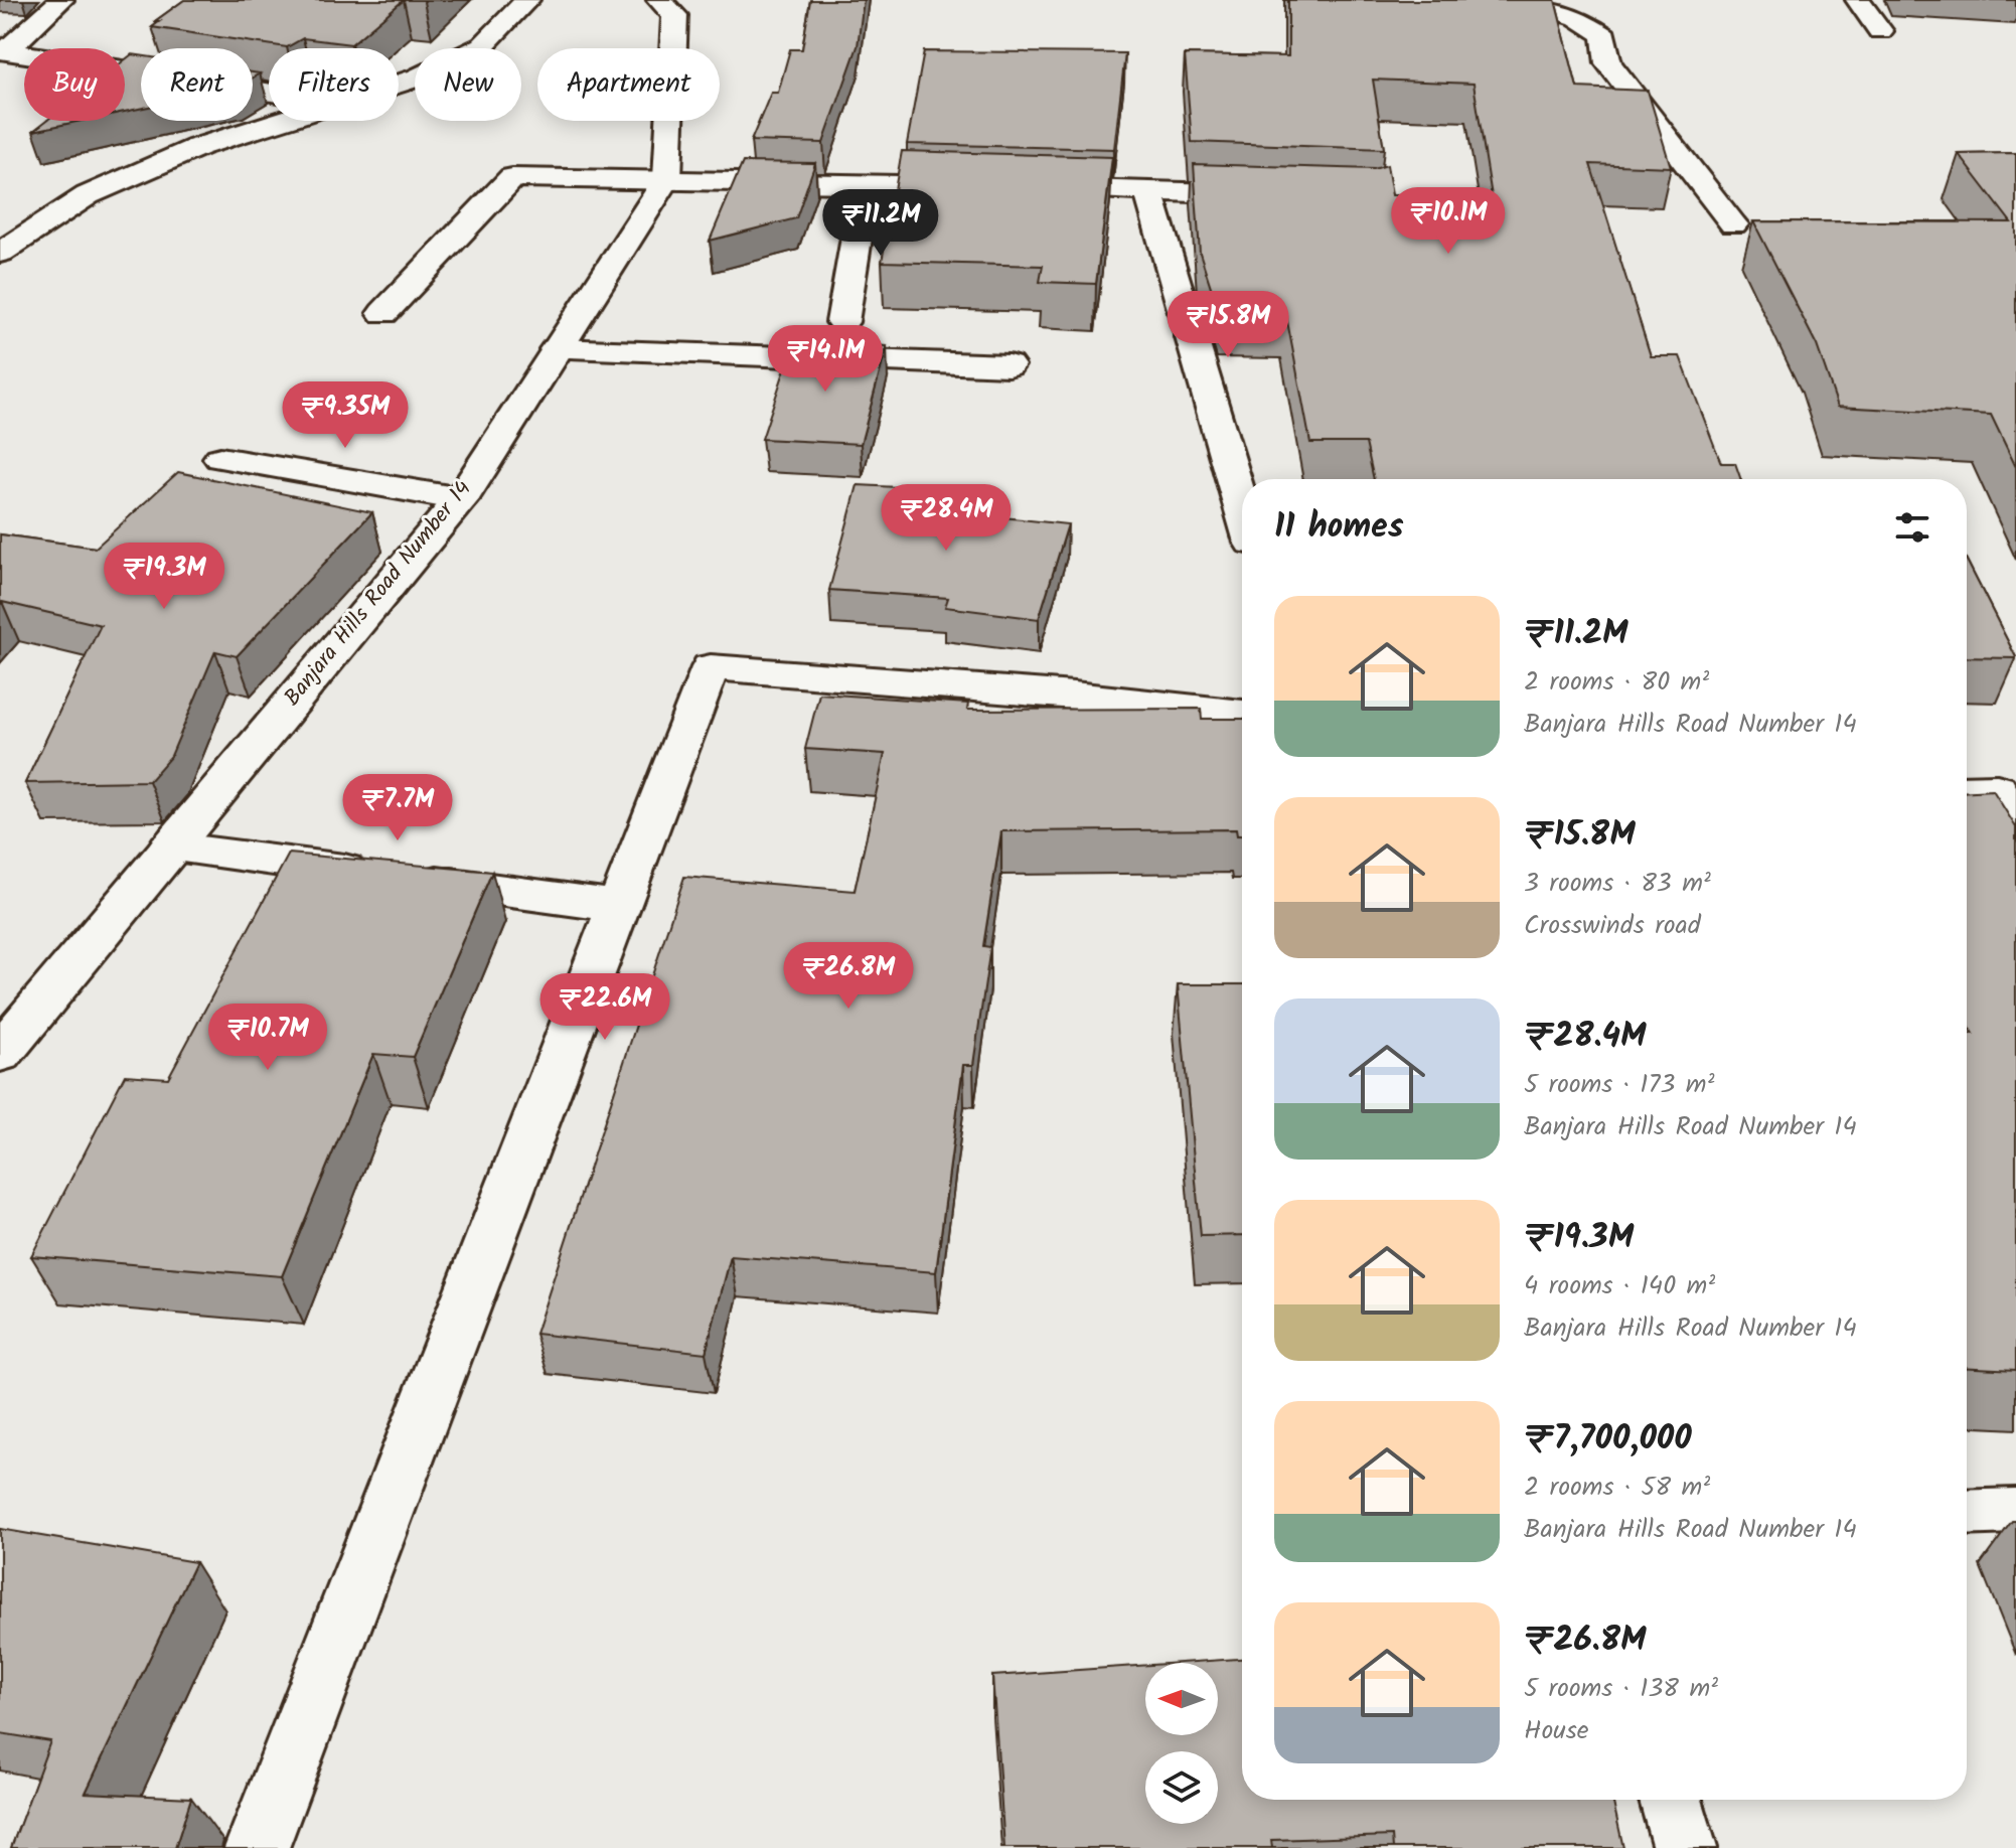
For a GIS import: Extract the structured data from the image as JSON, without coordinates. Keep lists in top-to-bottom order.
{
  "streets": {
    "street": ["Banjara Hills Road Number 14"]
  },
  "north": "left",
  "page": {
    "chip": [
      "Buy",
      "Rent",
      "Filters",
      "New",
      "Apartment"
    ],
    "price": [
      "₹10.1M",
      "₹11.2M",
      "₹15.8M",
      "₹14.1M",
      "₹9.35M",
      "₹28.4M",
      "₹19.3M",
      "₹7.7M",
      "₹26.8M",
      "₹22.6M",
      "₹10.7M"
    ],
    "heading": "11 homes",
    "list": [
      {
        "name": "₹11.2M",
        "note": "2 rooms · 80 m² · Banjara Hills Road Number 14"
      },
      {
        "name": "₹15.8M",
        "note": "3 rooms · 83 m² · Crosswinds road"
      },
      {
        "name": "₹28.4M",
        "note": "5 rooms · 173 m² · Banjara Hills Road Number 14"
      },
      {
        "name": "₹19.3M",
        "note": "4 rooms · 140 m² · Banjara Hills Road Number 14"
      },
      {
        "name": "₹7,700,000",
        "note": "2 rooms · 58 m² · Banjara Hills Road Number 14"
      },
      {
        "name": "₹26.8M",
        "note": "5 rooms · 138 m² · House"
      }
    ]
  }
}
